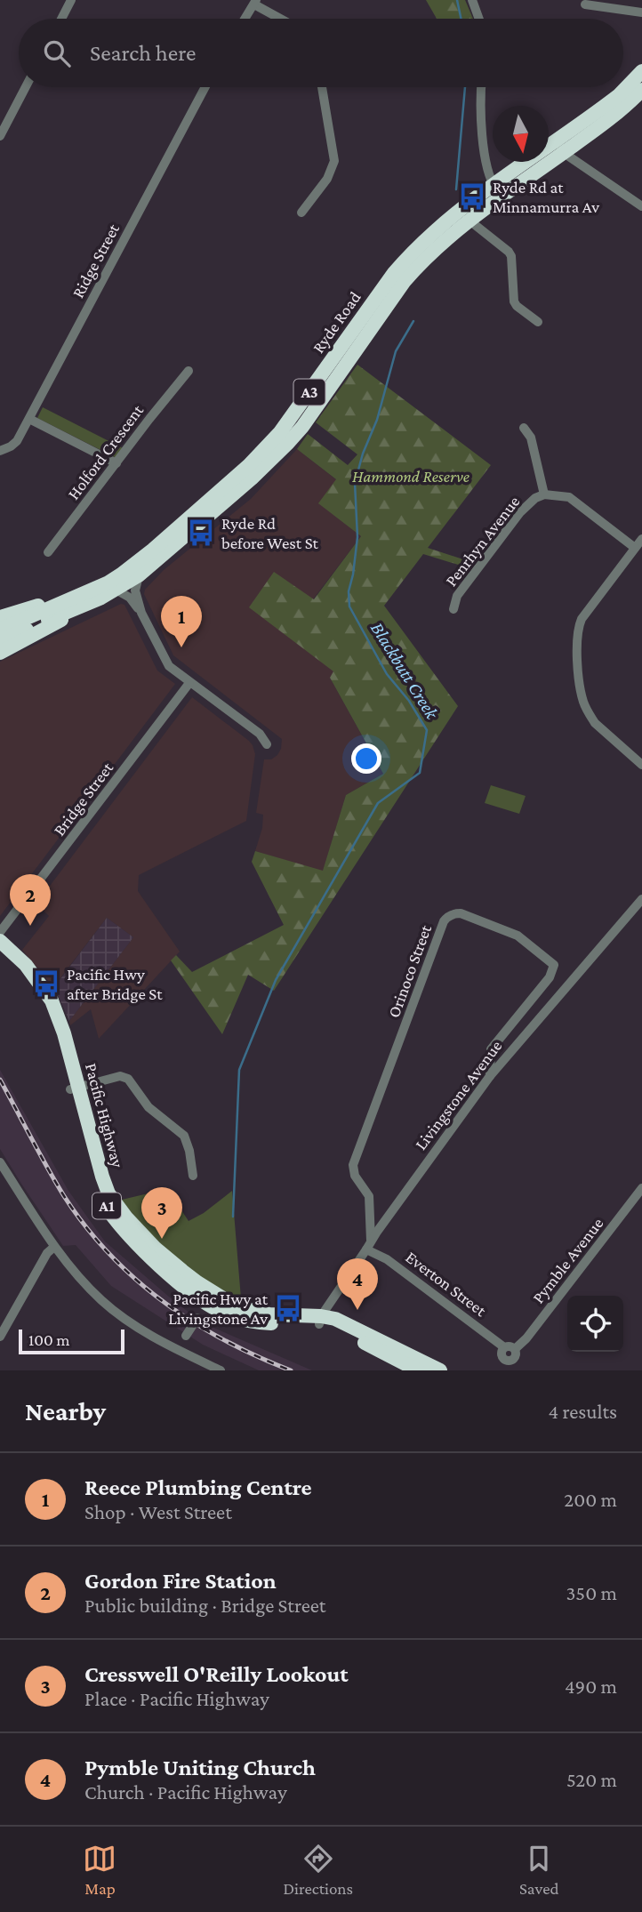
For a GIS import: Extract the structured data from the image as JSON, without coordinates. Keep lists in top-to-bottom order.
{
  "streets": {
    "highway": [
      "Ryde Road",
      "A3",
      "Pacific Highway",
      "A1"
    ],
    "street": [
      "Ridge Street",
      "Holford Crescent",
      "Penrhyn Avenue",
      "Bridge Street",
      "Orinoco Street",
      "Livingstone Avenue",
      "Pymble Avenue",
      "Everton Street"
    ]
  },
  "crossings": [
    ["Orinoco Street", "Livingstone Avenue"],
    ["Orinoco Street", "Everton Street"],
    ["Livingstone Avenue", "Pacific Highway"],
    ["Livingstone Avenue", "Everton Street"],
    ["Pymble Avenue", "Everton Street"]
  ],
  "water": ["Blackbutt Creek"],
  "parks": ["Hammond Reserve"],
  "places": {
    "bus stop": [
      "Ryde Rd at Minnamurra Av",
      "Ryde Rd before West St",
      "Pacific Hwy after Bridge St",
      "Pacific Hwy at Livingstone Av"
    ]
  },
  "scale_bar": "100 m",
  "north": "bottom",
  "page": {
    "search": "Search here",
    "pins": [
      "1",
      "2",
      "3",
      "4"
    ],
    "scale": "100 m",
    "heading": ["Nearby", "4 results"],
    "list": [
      {
        "mark": "1",
        "name": "Reece Plumbing Centre",
        "note": "Shop · West Street",
        "value": "200 m"
      },
      {
        "mark": "2",
        "name": "Gordon Fire Station",
        "note": "Public building · Bridge Street",
        "value": "350 m"
      },
      {
        "mark": "3",
        "name": "Cresswell O'Reilly Lookout",
        "note": "Place · Pacific Highway",
        "value": "490 m"
      },
      {
        "mark": "4",
        "name": "Pymble Uniting Church",
        "note": "Church · Pacific Highway",
        "value": "520 m"
      }
    ],
    "nav": ["Map", "Directions", "Saved"]
  }
}
